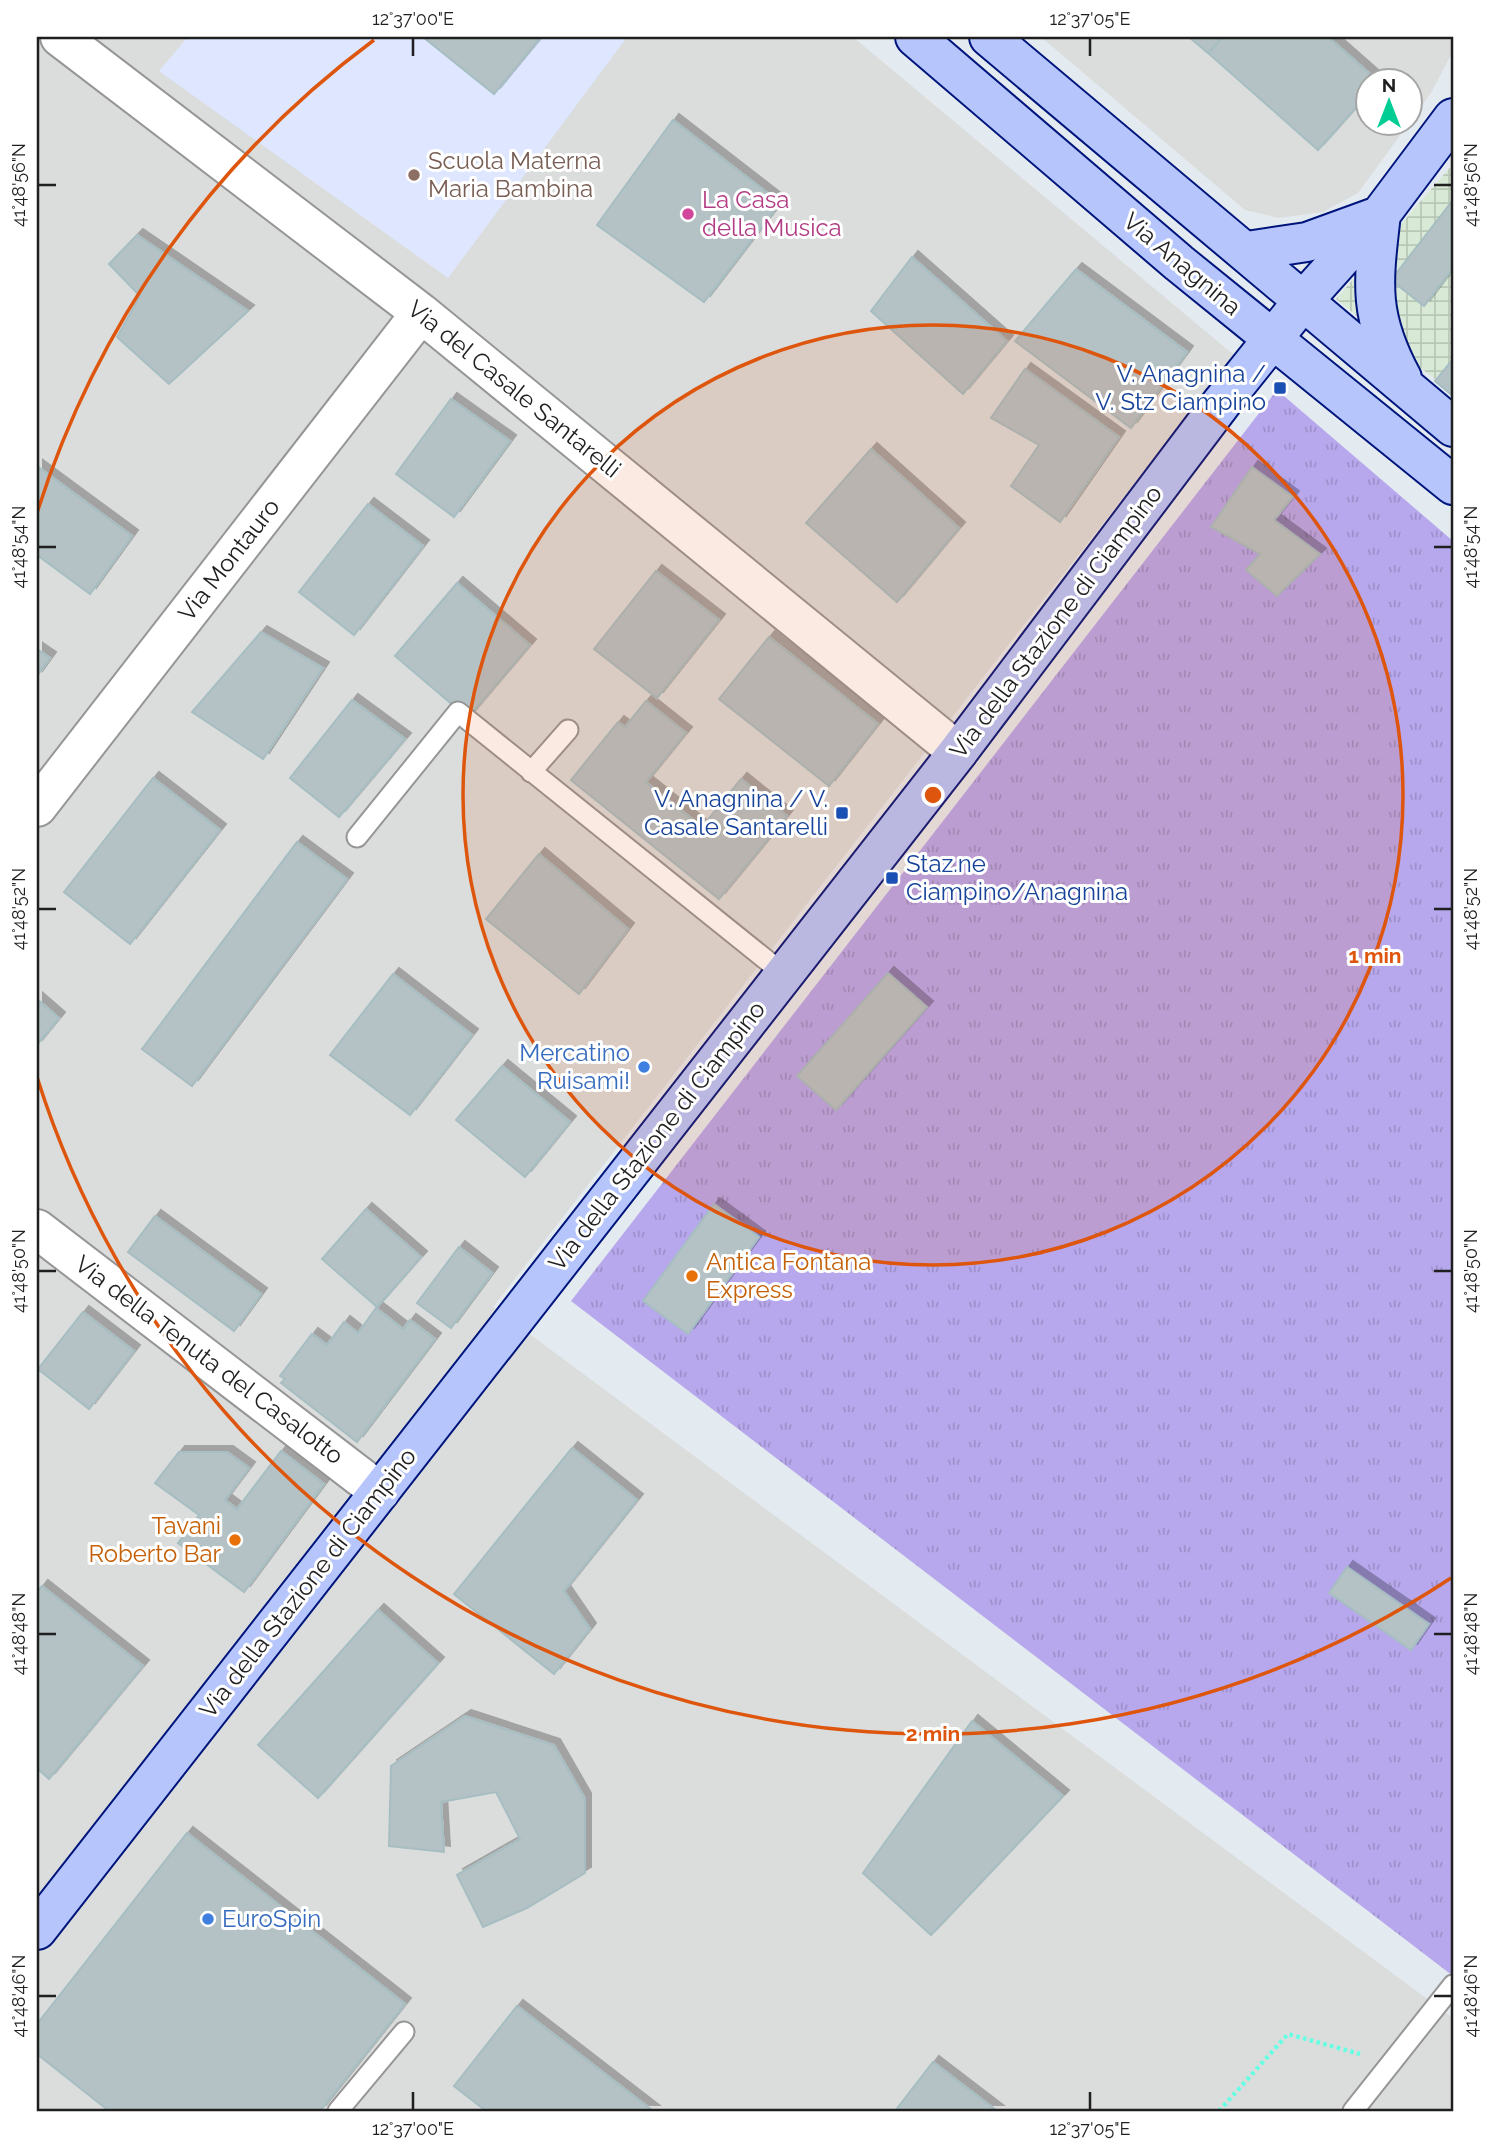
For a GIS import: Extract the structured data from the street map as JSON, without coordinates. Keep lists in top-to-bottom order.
{
  "streets": {
    "street": [
      "Via Anagnina",
      "Via del Casale Santarelli",
      "Via Montauro",
      "Via della Stazione di Ciampino",
      "Via della Tenuta del Casalotto"
    ]
  },
  "crossings": [
    ["Via Anagnina", "Via della Stazione di Ciampino"],
    ["Via del Casale Santarelli", "Via Montauro"],
    ["Via del Casale Santarelli", "Via della Stazione di Ciampino"],
    ["Via della Stazione di Ciampino", "Via della Tenuta del Casalotto"]
  ],
  "places": {
    "other": [
      "Scuola Materna Maria Bambina",
      "La Casa della Musica",
      "Mercatino Ruisami!",
      "Antica Fontana Express",
      "Tavani Roberto Bar",
      "EuroSpin"
    ],
    "transit": ["V. Anagnina / V. Stz Ciampino", "V. Anagnina / V. Casale Santarelli", "Staz.ne Ciampino/Anagnina"]
  },
  "north": "top",
  "coordinates": [
    "12°37'00\"E",
    "12°37'05\"E",
    "41°48'56\"N",
    "41°48'54\"N",
    "41°48'52\"N",
    "41°48'50\"N",
    "41°48'48\"N",
    "41°48'46\"N"
  ],
  "rings": ["1 min", "2 min"]
}
